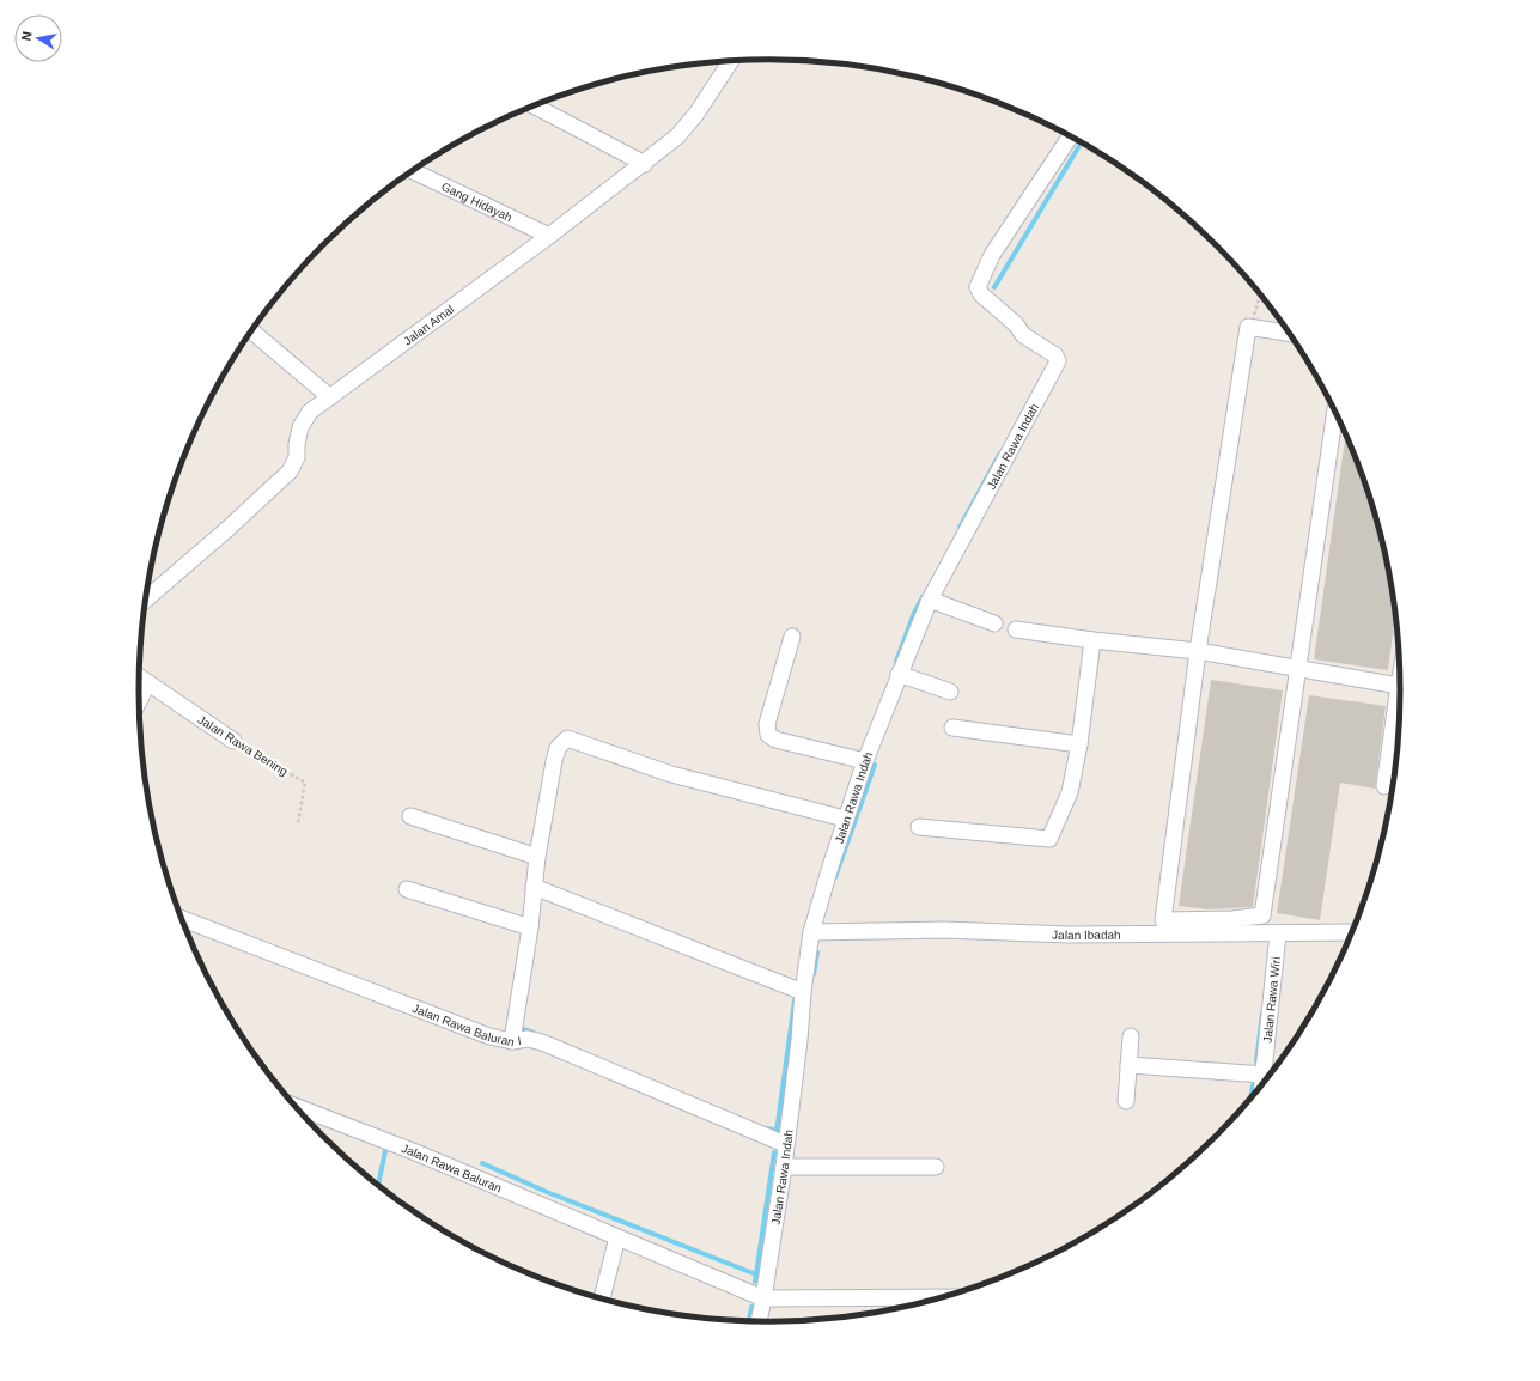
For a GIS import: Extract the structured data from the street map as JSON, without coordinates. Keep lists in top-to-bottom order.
{
  "streets": {
    "street": [
      "Gang Hidayah",
      "Jalan Amal",
      "Jalan Rawa Indah",
      "Jalan Rawa Bening",
      "Jalan Ibadah",
      "Jalan Rawa Wiri",
      "Jalan Rawa Baluran I",
      "Jalan Rawa Baluran"
    ]
  },
  "crossings": [
    ["Gang Hidayah", "Jalan Amal"],
    ["Jalan Rawa Indah", "Jalan Ibadah"],
    ["Jalan Rawa Indah", "Jalan Rawa Baluran I"],
    ["Jalan Rawa Indah", "Jalan Rawa Baluran"],
    ["Jalan Ibadah", "Jalan Rawa Wiri"]
  ],
  "north": "left"
}
